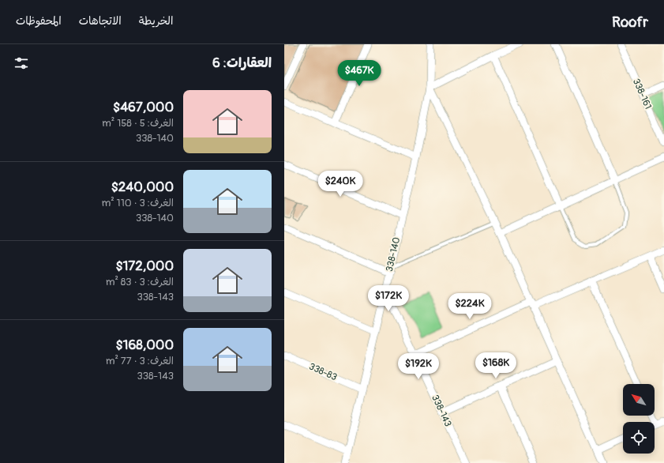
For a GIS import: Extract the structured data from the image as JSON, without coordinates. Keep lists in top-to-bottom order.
{
  "streets": {
    "street": [
      "338-161",
      "338-140",
      "338-83",
      "338-143"
    ]
  },
  "crossings": [
    ["338-140", "338-83"],
    ["338-140", "338-143"]
  ],
  "north": "top left",
  "page": {
    "header": "Roofr",
    "nav": ["الخريطة", "الاتجاهات", "المحفوظات"],
    "heading": "العقارات: 6",
    "price": [
      "$467K",
      "$240K",
      "$172K",
      "$224K",
      "$168K",
      "$192K"
    ],
    "list": [
      {
        "name": "$467,000",
        "note": "الغرف: 5 · 158 m² · 338-140"
      },
      {
        "name": "$240,000",
        "note": "الغرف: 3 · 110 m² · 338-140"
      },
      {
        "name": "$172,000",
        "note": "الغرف: 3 · 83 m² · 338-143"
      },
      {
        "name": "$168,000",
        "note": "الغرف: 3 · 77 m² · 338-143"
      }
    ]
  }
}
